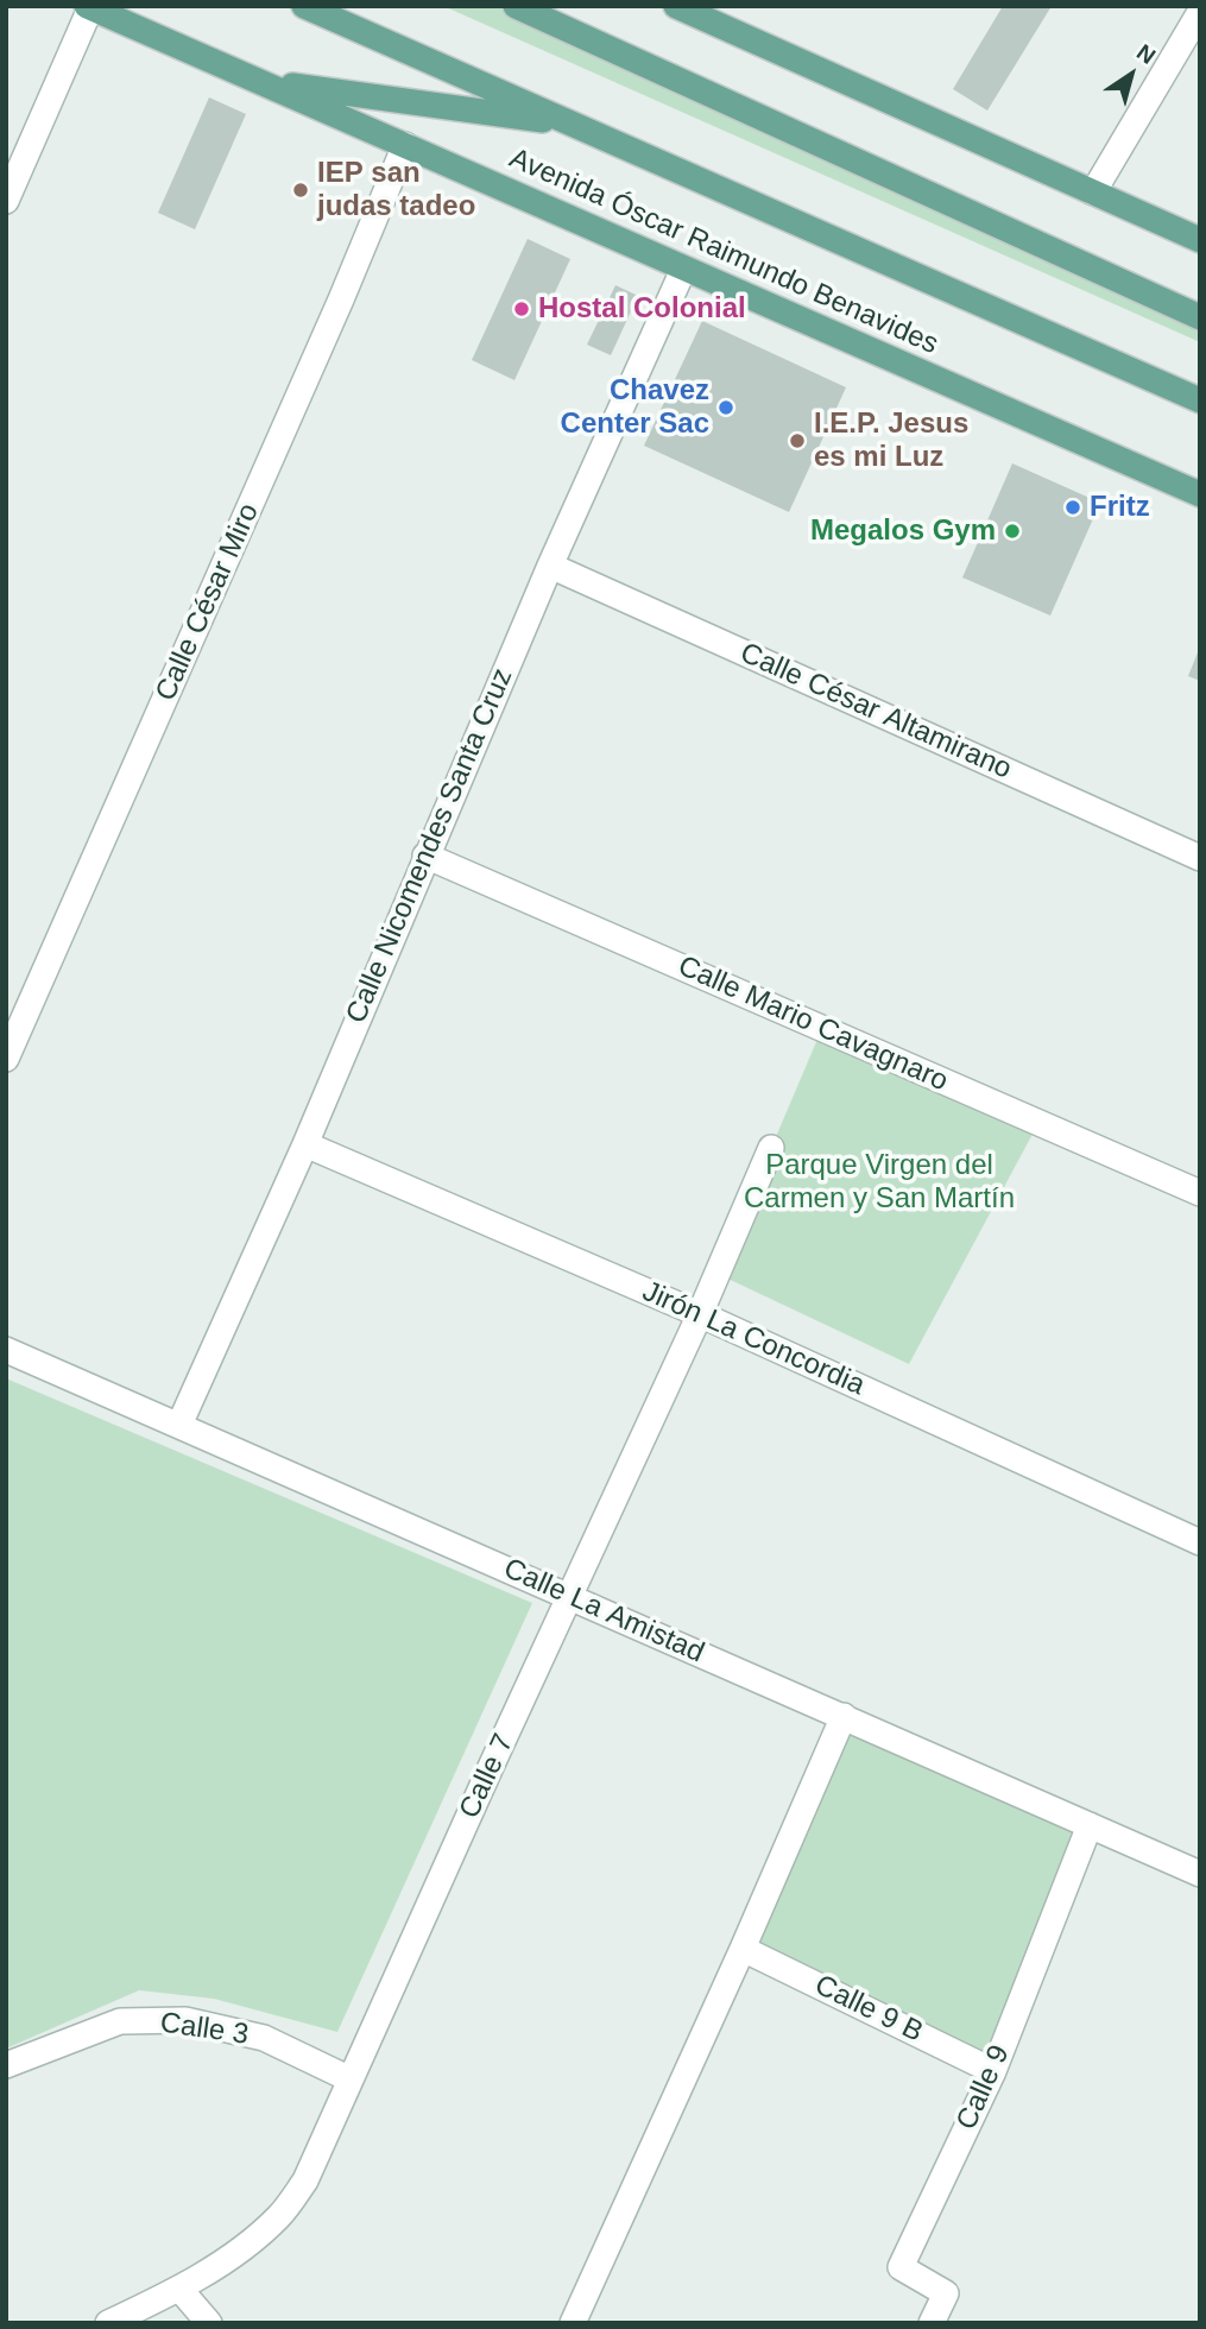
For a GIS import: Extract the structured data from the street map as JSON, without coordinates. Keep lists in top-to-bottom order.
{
  "streets": {
    "main road": ["Avenida Óscar Raimundo Benavides"],
    "street": [
      "Calle César Miro",
      "Calle César Altamirano",
      "Calle Nicomendes Santa Cruz",
      "Calle Mario Cavagnaro",
      "Jirón La Concordia",
      "Calle La Amistad",
      "Calle 7",
      "Calle 9 B",
      "Calle 3",
      "Calle 9"
    ]
  },
  "crossings": [
    ["Avenida Óscar Raimundo Benavides", "Calle César Miro"],
    ["Avenida Óscar Raimundo Benavides", "Calle Nicomendes Santa Cruz"],
    ["Calle César Altamirano", "Calle Nicomendes Santa Cruz"],
    ["Calle Nicomendes Santa Cruz", "Calle Mario Cavagnaro"],
    ["Calle Nicomendes Santa Cruz", "Jirón La Concordia"],
    ["Calle Nicomendes Santa Cruz", "Calle La Amistad"],
    ["Jirón La Concordia", "Calle 7"],
    ["Calle La Amistad", "Calle 7"],
    ["Calle La Amistad", "Calle 9"],
    ["Calle 7", "Calle 3"],
    ["Calle 9 B", "Calle 9"]
  ],
  "parks": ["Parque Virgen del Carmen y San Martín"],
  "places": [
    "IEP san judas tadeo",
    "Hostal Colonial",
    "Chavez Center Sac",
    "I.E.P. Jesus es mi Luz",
    "Fritz",
    "Megalos Gym"
  ],
  "north": "top right"
}
